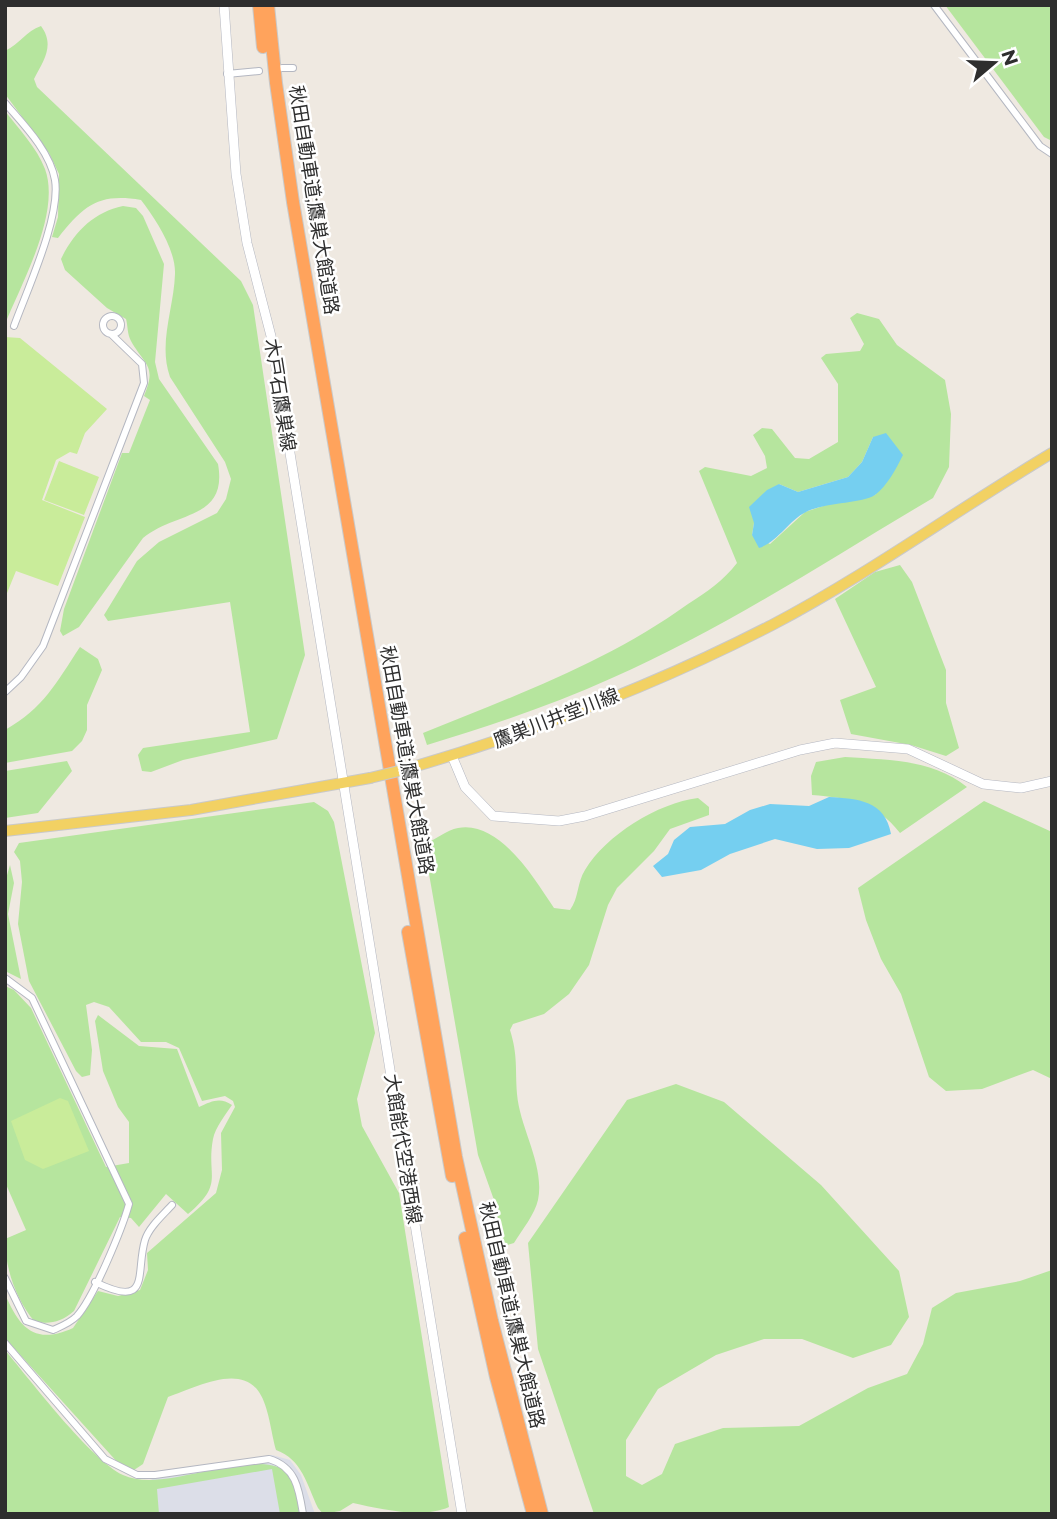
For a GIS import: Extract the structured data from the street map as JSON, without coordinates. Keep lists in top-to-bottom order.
{
  "streets": {
    "highway": ["秋田自動車道;鷹巣大館道路"],
    "main road": ["木戸石鷹巣線", "鷹巣川井堂川線", "大館能代空港西線"]
  },
  "crossings": [
    ["木戸石鷹巣線", "鷹巣川井堂川線"],
    ["木戸石鷹巣線", "大館能代空港西線"],
    ["鷹巣川井堂川線", "大館能代空港西線"]
  ],
  "north": "right"
}
